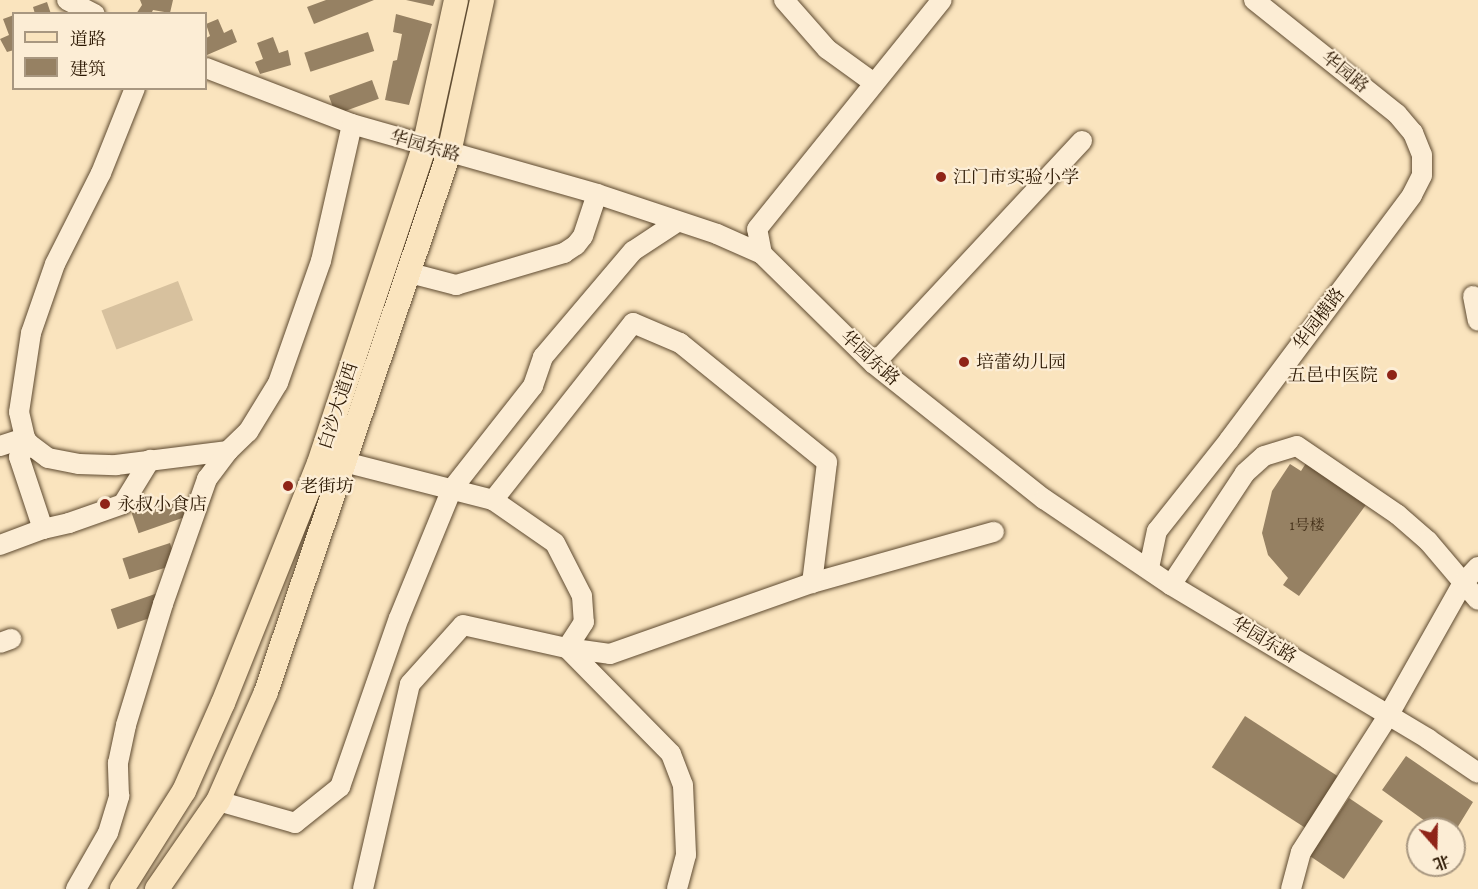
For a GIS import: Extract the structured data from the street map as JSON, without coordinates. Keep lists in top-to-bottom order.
{
  "streets": {
    "main road": ["白沙大道西"],
    "street": ["华园路", "华园东路", "华园横路"]
  },
  "crossings": [
    ["华园路", "华园横路"],
    ["华园东路", "华园横路"],
    ["华园东路", "白沙大道西"]
  ],
  "places": [
    "江门市实验小学",
    "培蕾幼儿园",
    "五邑中医院",
    "老街坊",
    "永叔小食店"
  ],
  "house_numbers": ["1号楼"],
  "legend": ["道路", "建筑"],
  "north": "bottom"
}
